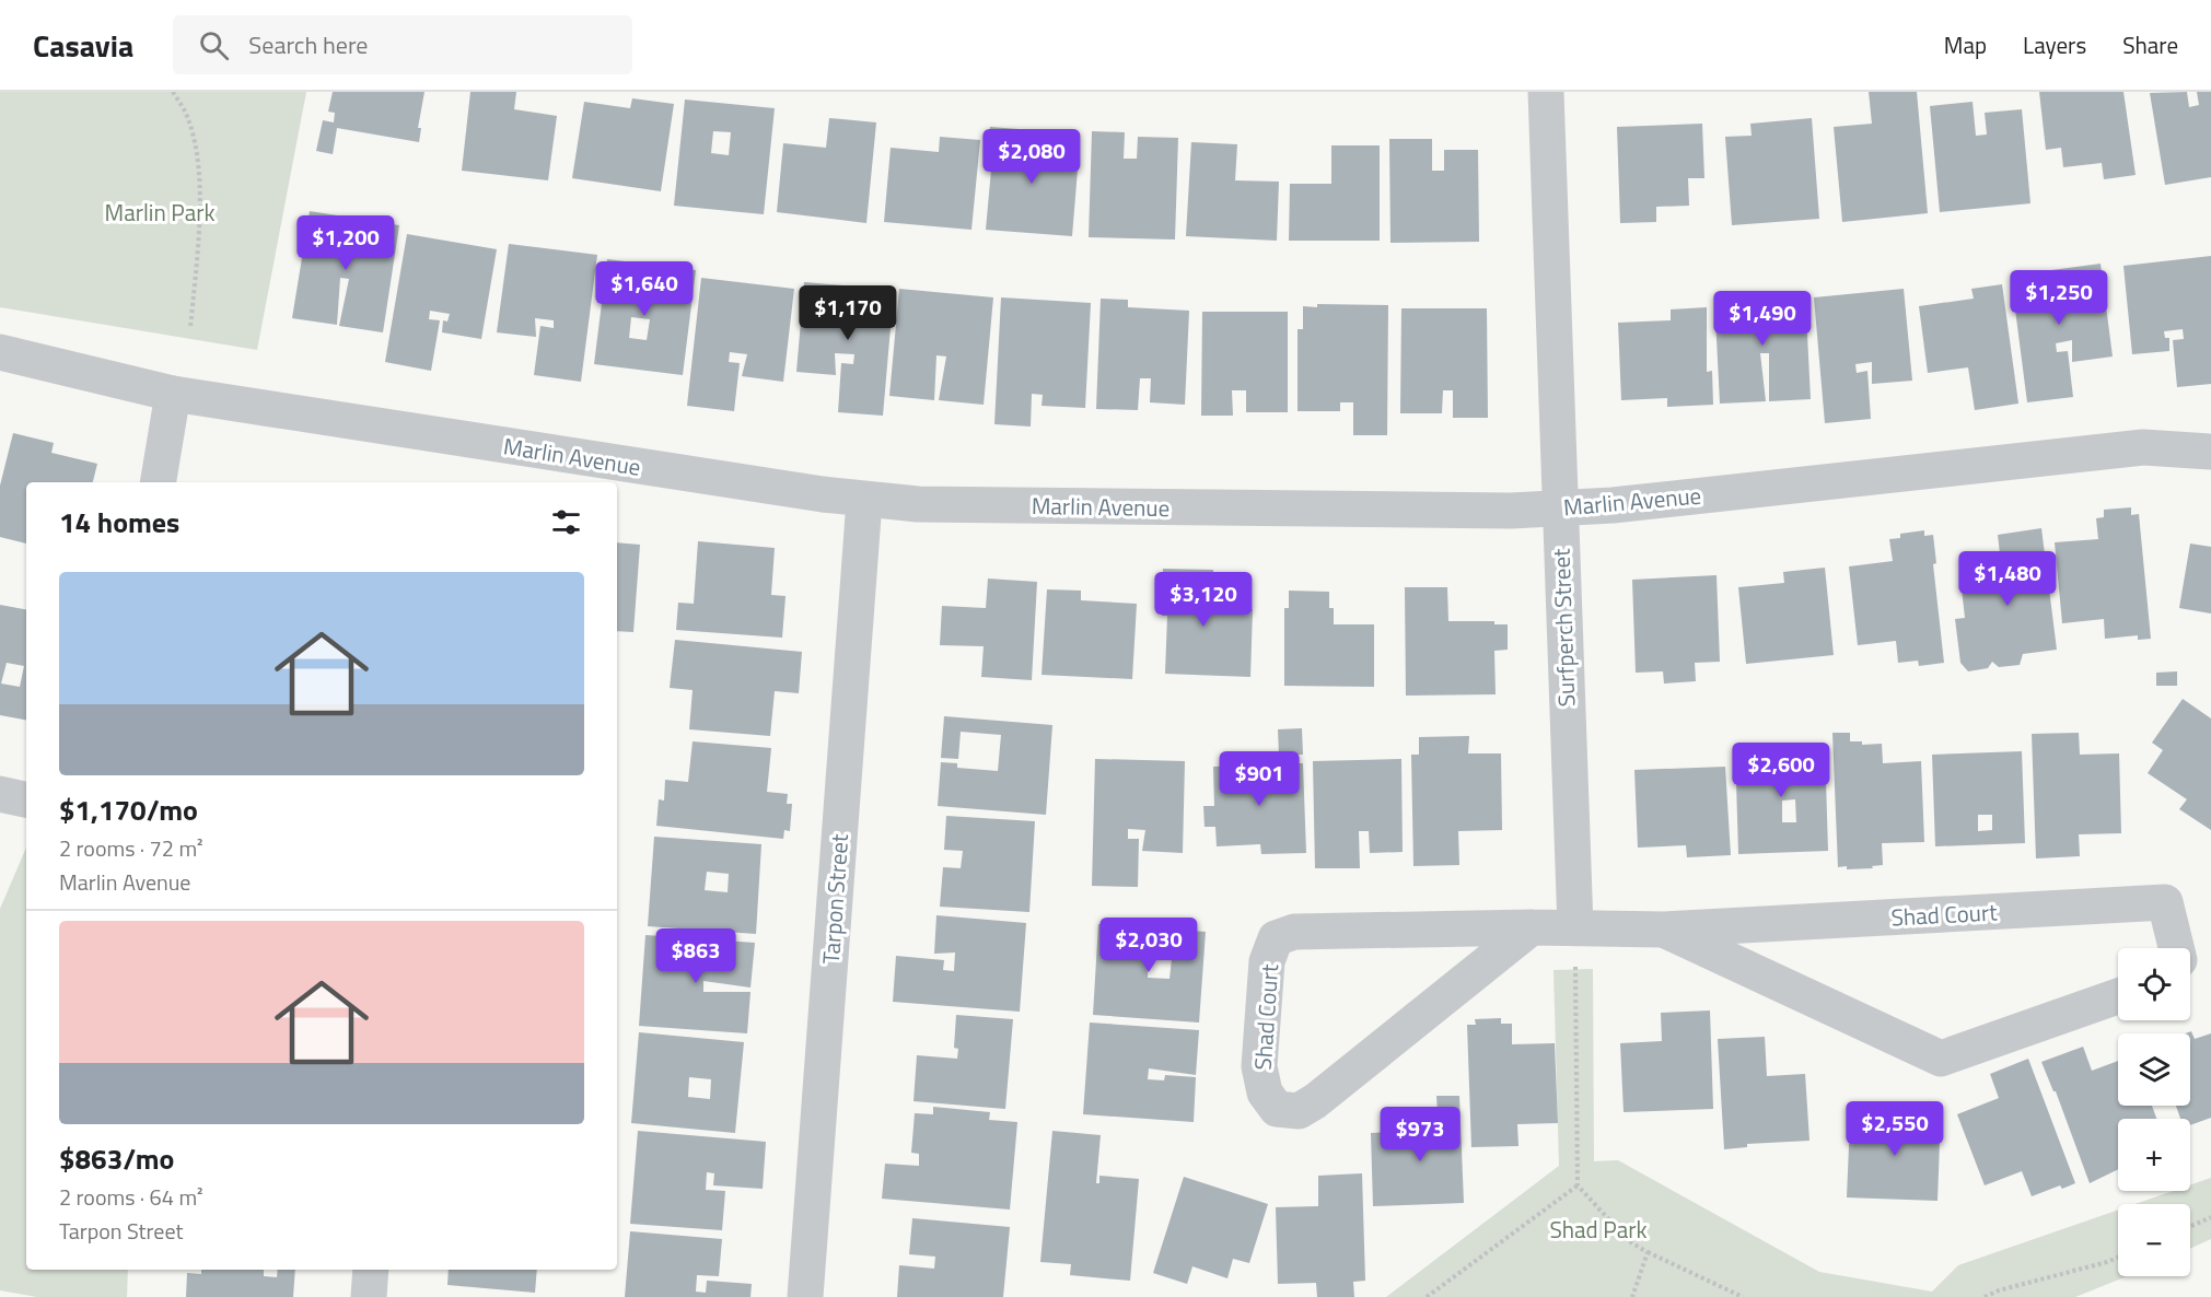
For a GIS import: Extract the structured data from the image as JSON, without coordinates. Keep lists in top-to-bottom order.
{
  "streets": {
    "street": [
      "Marlin Avenue",
      "Surfperch Street",
      "Tarpon Street",
      "Shad Court"
    ]
  },
  "crossings": [
    ["Marlin Avenue", "Surfperch Street"],
    ["Marlin Avenue", "Tarpon Street"],
    ["Surfperch Street", "Shad Court"]
  ],
  "parks": ["Marlin Park", "Shad Park"],
  "page": {
    "header": "Casavia",
    "search": "Search here",
    "nav": ["Map", "Layers", "Share"],
    "price": [
      "$2,080",
      "$1,200",
      "$1,640",
      "$1,250",
      "$1,170",
      "$1,490",
      "$1,480",
      "$3,120",
      "$2,600",
      "$901",
      "$2,030",
      "$863",
      "$2,550",
      "$973"
    ],
    "heading": "14 homes",
    "list": [
      {
        "name": "$1,170/mo",
        "note": "2 rooms · 72 m² · Marlin Avenue"
      },
      {
        "name": "$863/mo",
        "note": "2 rooms · 64 m² · Tarpon Street"
      }
    ],
    "map_buttons": ["+", "−"]
  }
}
